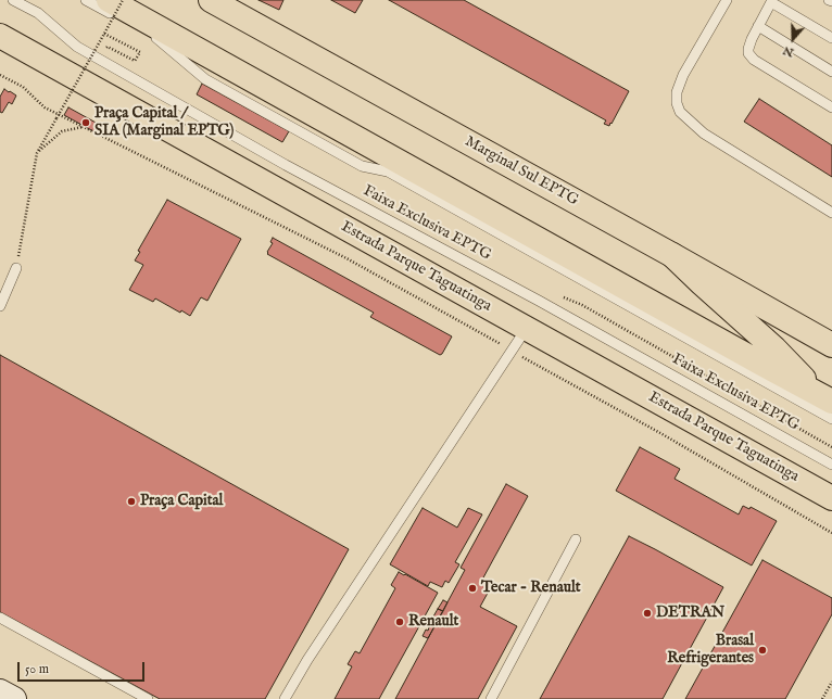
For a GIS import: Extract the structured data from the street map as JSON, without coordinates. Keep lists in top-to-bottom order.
{
  "streets": {
    "main road": ["Marginal Sul EPTG", "Estrada Parque Taguatinga"],
    "lane": ["Faixa Exclusiva EPTG"]
  },
  "places": [
    "Praça Capital / SIA (Marginal EPTG)",
    "Praça Capital",
    "Tecar - Renault",
    "DETRAN",
    "Renault",
    "Brasal Refrigerantes"
  ],
  "scale_bar": "50 m",
  "north": "bottom"
}
